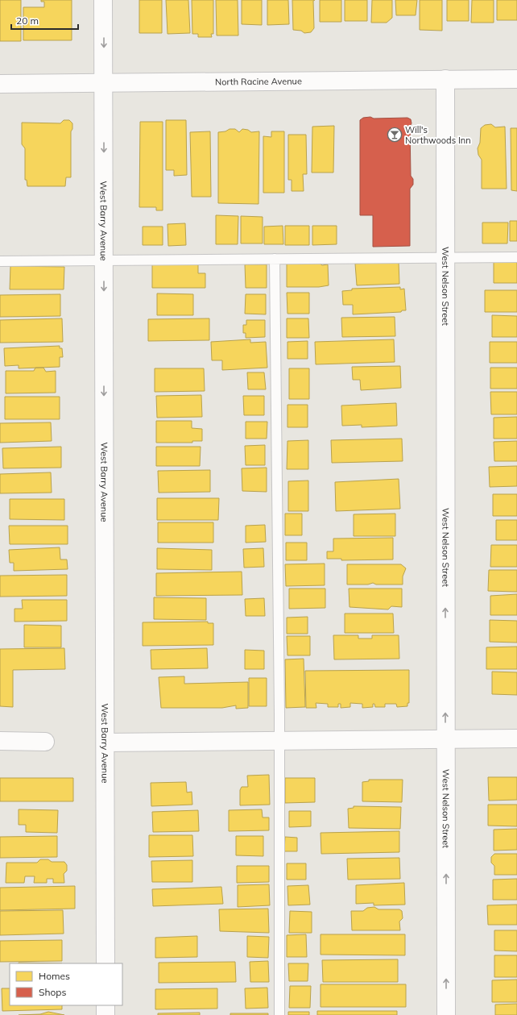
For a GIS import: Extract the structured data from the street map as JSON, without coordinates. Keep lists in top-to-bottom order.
{
  "streets": {
    "street": ["North Racine Avenue", "West Barry Avenue", "West Nelson Street"]
  },
  "crossings": [
    ["North Racine Avenue", "West Barry Avenue"],
    ["North Racine Avenue", "West Nelson Street"]
  ],
  "one_way": ["West Barry Avenue", "West Nelson Street"],
  "places": {
    "bar": ["Will's Northwoods Inn"]
  },
  "legend": ["Homes", "Shops"],
  "scale_bar": "20 m"
}
